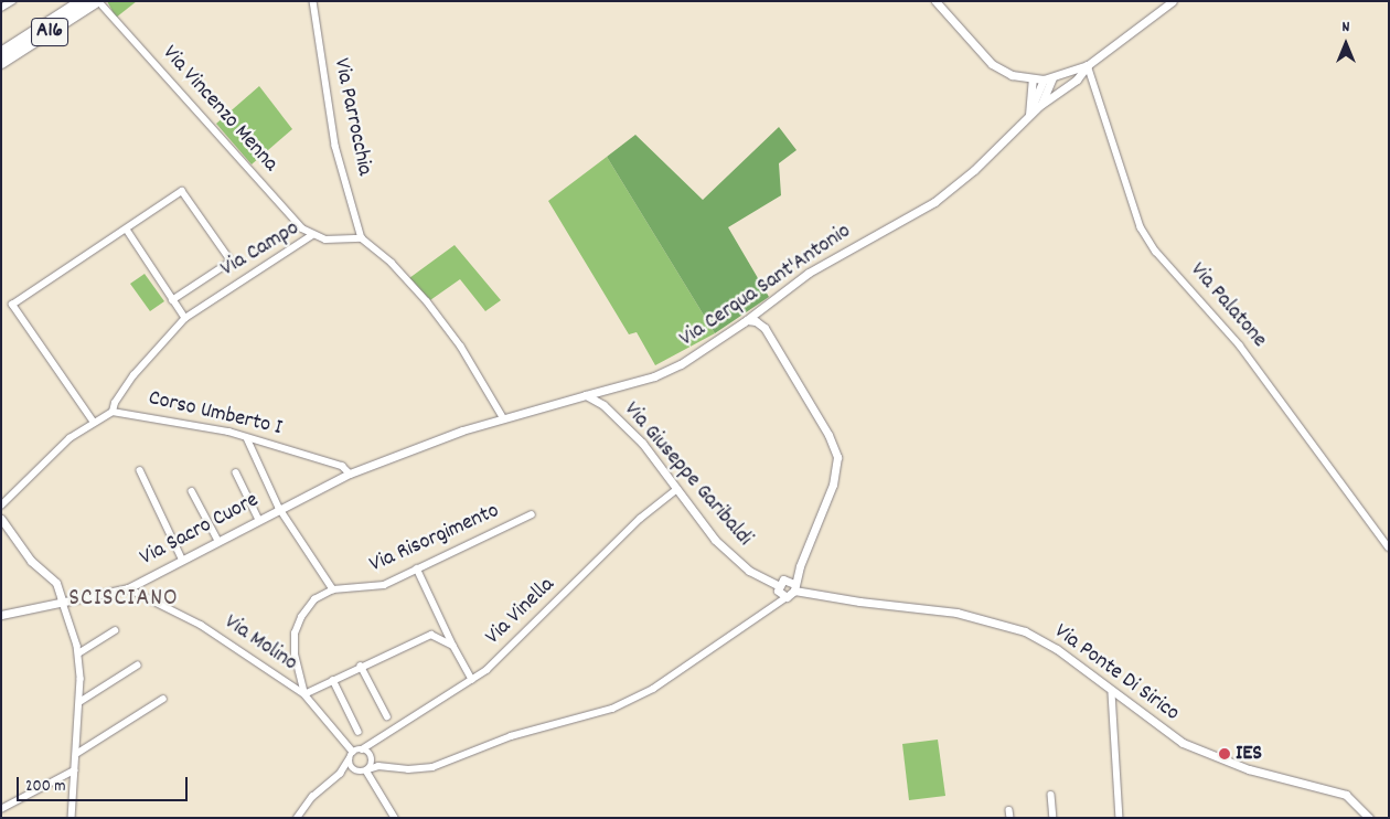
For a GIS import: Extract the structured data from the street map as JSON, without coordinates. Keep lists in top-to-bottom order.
{
  "streets": {
    "highway": ["A16"],
    "street": [
      "Via Vincenzo Menna",
      "Via Parrocchia",
      "Via Campo",
      "Via Cerqua Sant'Antonio",
      "Via Palatone",
      "Corso Umberto I",
      "Via Giuseppe Garibaldi",
      "Via Sacro Cuore",
      "Via Risorgimento",
      "Via Vinella",
      "Via Molino",
      "Via Ponte Di Sirico"
    ]
  },
  "crossings": [
    ["A16", "Via Vincenzo Menna"],
    ["Via Vincenzo Menna", "Via Campo"],
    ["Via Parrocchia", "Via Campo"],
    ["Via Campo", "Corso Umberto I"],
    ["Via Cerqua Sant'Antonio", "Via Giuseppe Garibaldi"],
    ["Corso Umberto I", "Via Sacro Cuore"],
    ["Via Giuseppe Garibaldi", "Via Vinella"],
    ["Via Giuseppe Garibaldi", "Via Ponte Di Sirico"],
    ["Via Sacro Cuore", "Via Molino"],
    ["Via Vinella", "Via Molino"]
  ],
  "districts": ["SCISCIANO"],
  "places": ["IES"],
  "scale_bar": "200 m",
  "north": "top"
}
